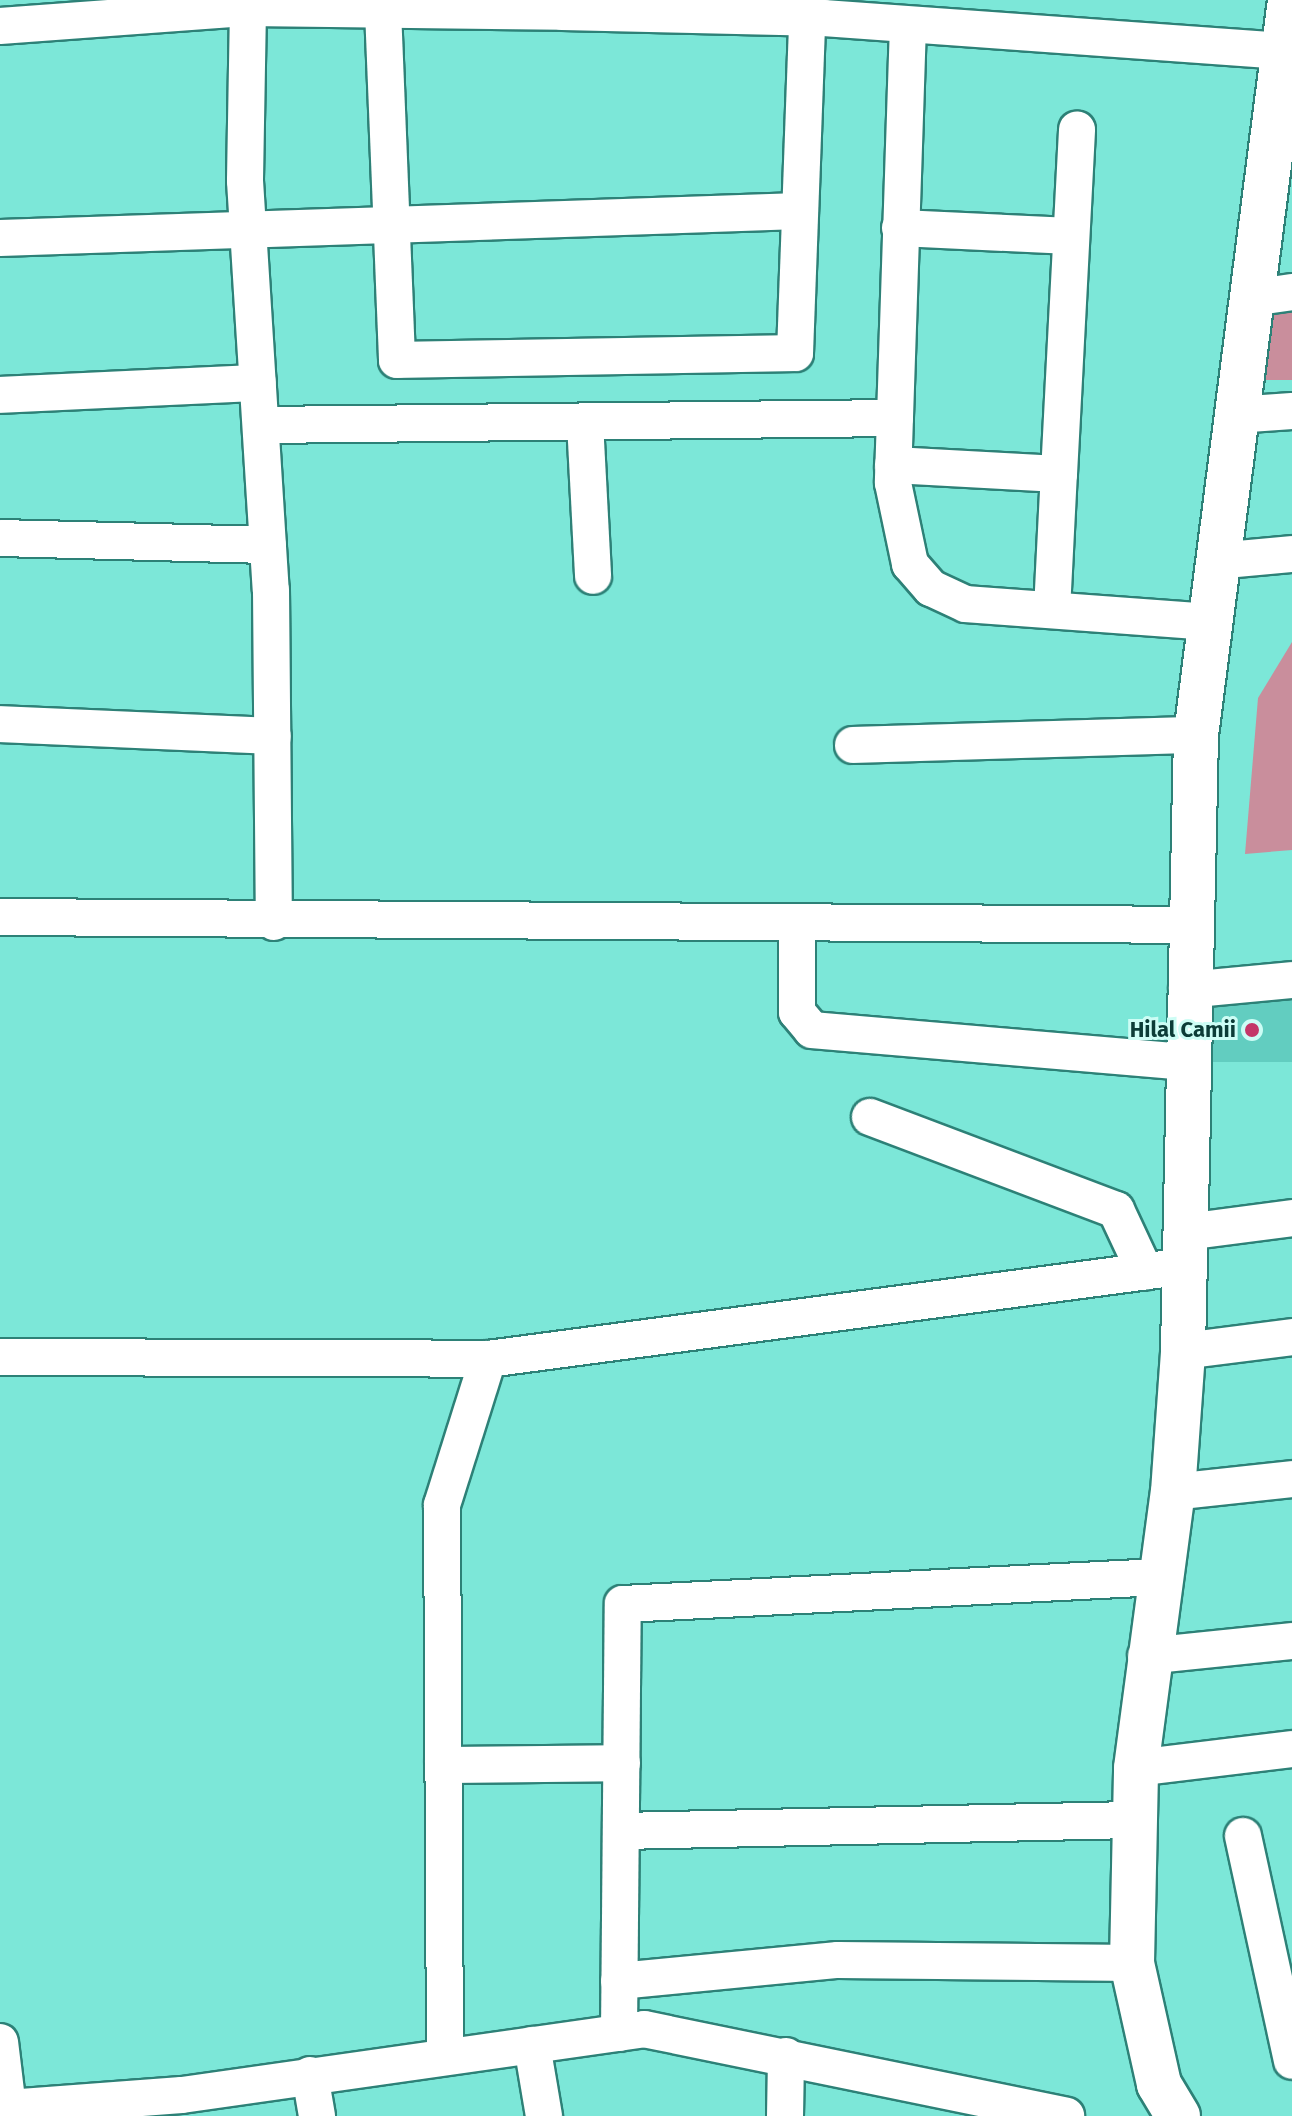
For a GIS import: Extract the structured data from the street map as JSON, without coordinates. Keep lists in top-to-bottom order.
{
  "places": ["Hilal Camii"]
}
